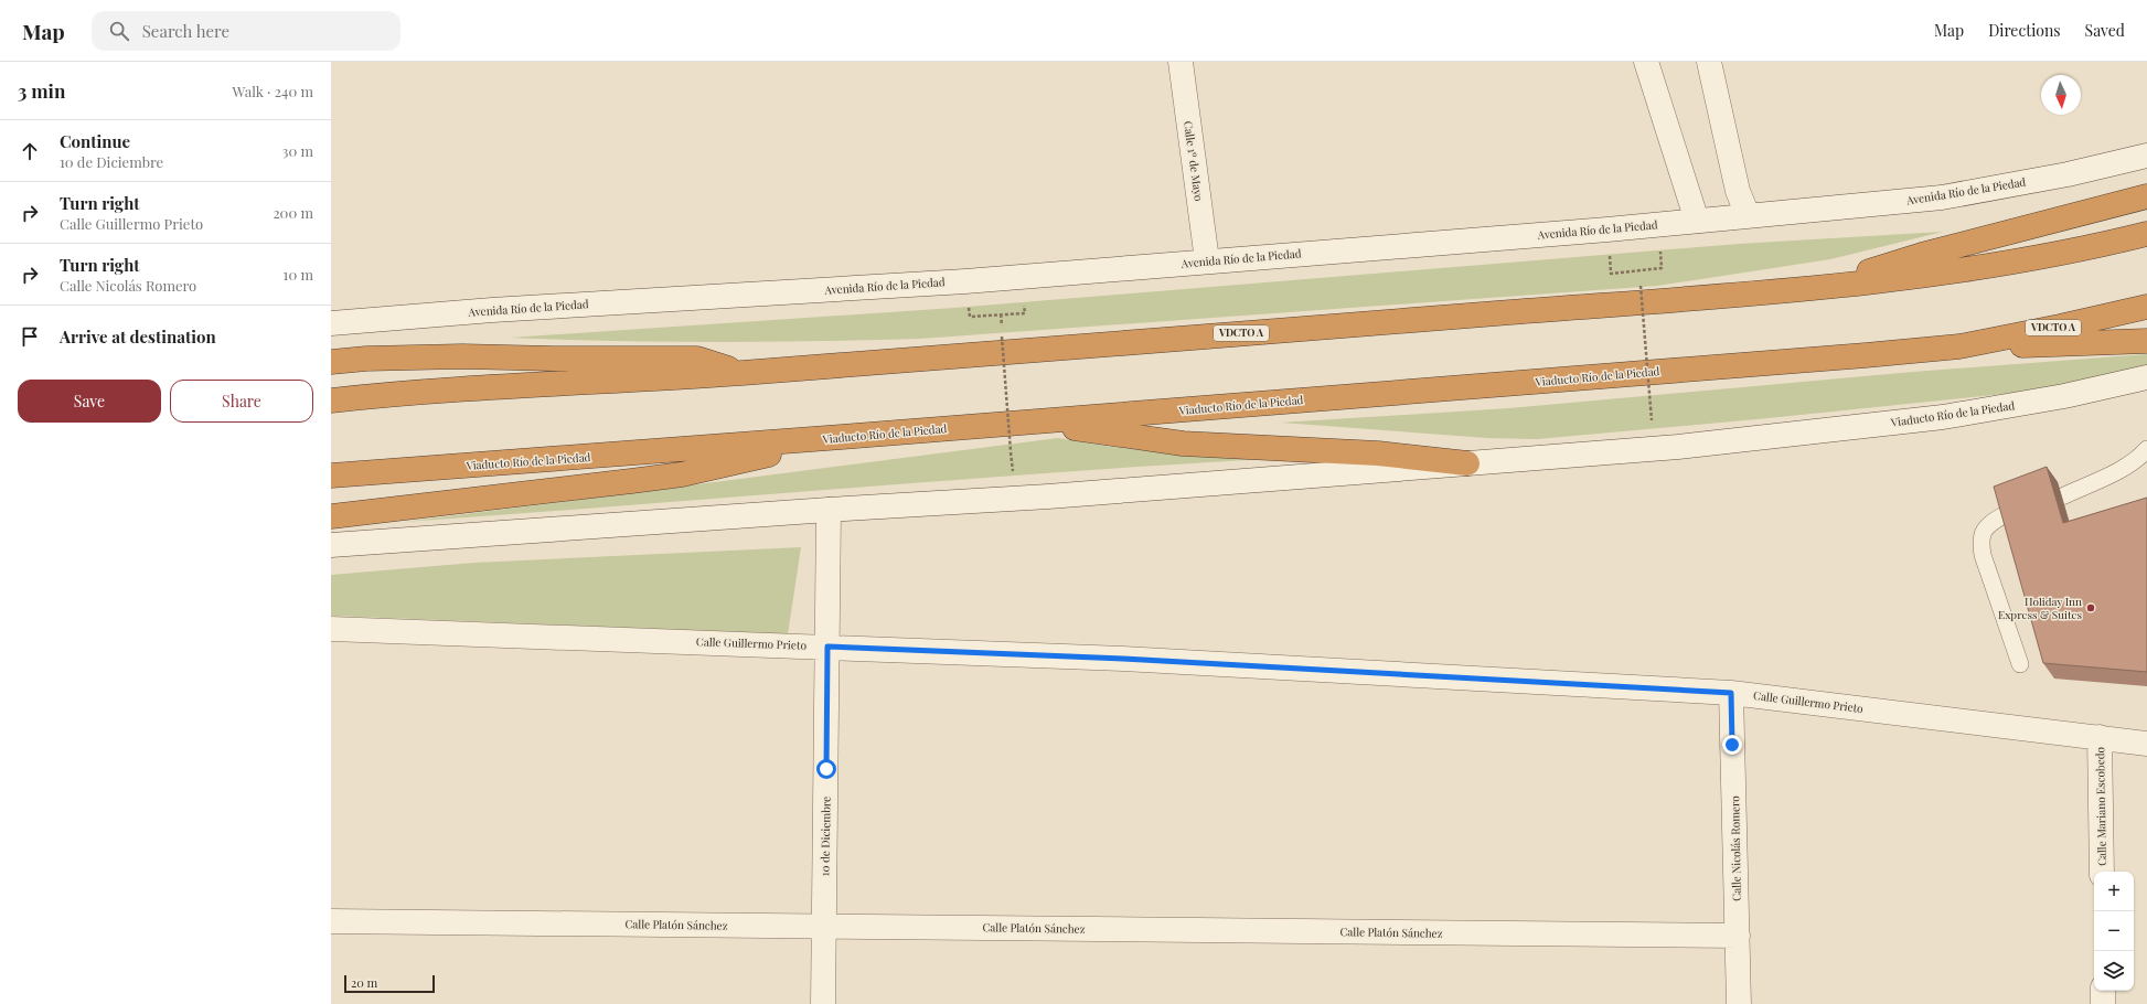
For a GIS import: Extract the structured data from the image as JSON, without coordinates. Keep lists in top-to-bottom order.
{
  "streets": {
    "highway": ["VDCTO A", "Viaducto Río de la Piedad"],
    "street": [
      "Calle 1º de Mayo",
      "Avenida Río de la Piedad",
      "Calle Guillermo Prieto",
      "Calle Mariano Escobedo",
      "10 de Diciembre",
      "Calle Nicolás Romero",
      "Calle Platón Sánchez"
    ]
  },
  "crossings": [
    ["Calle 1º de Mayo", "Avenida Río de la Piedad"],
    ["Viaducto Río de la Piedad", "10 de Diciembre"],
    ["Calle Guillermo Prieto", "Calle Mariano Escobedo"],
    ["Calle Guillermo Prieto", "10 de Diciembre"],
    ["Calle Guillermo Prieto", "Calle Nicolás Romero"],
    ["10 de Diciembre", "Calle Platón Sánchez"],
    ["Calle Nicolás Romero", "Calle Platón Sánchez"]
  ],
  "places": ["Holiday Inn Express & Suites"],
  "scale_bar": "20 m",
  "north": "bottom",
  "page": {
    "header": "Map",
    "search": "Search here",
    "nav": ["Map", "Directions", "Saved"],
    "heading": ["3 min", "Walk · 240 m"],
    "list": [
      ["Continue", "10 de Diciembre", "30 m"],
      ["Turn right", "Calle Guillermo Prieto", "200 m"],
      ["Turn right", "Calle Nicolás Romero", "10 m"],
      "Arrive at destination"
    ],
    "buttons": ["Save", "Share"],
    "map_buttons": ["+", "−"],
    "scale": "20 m"
  }
}
